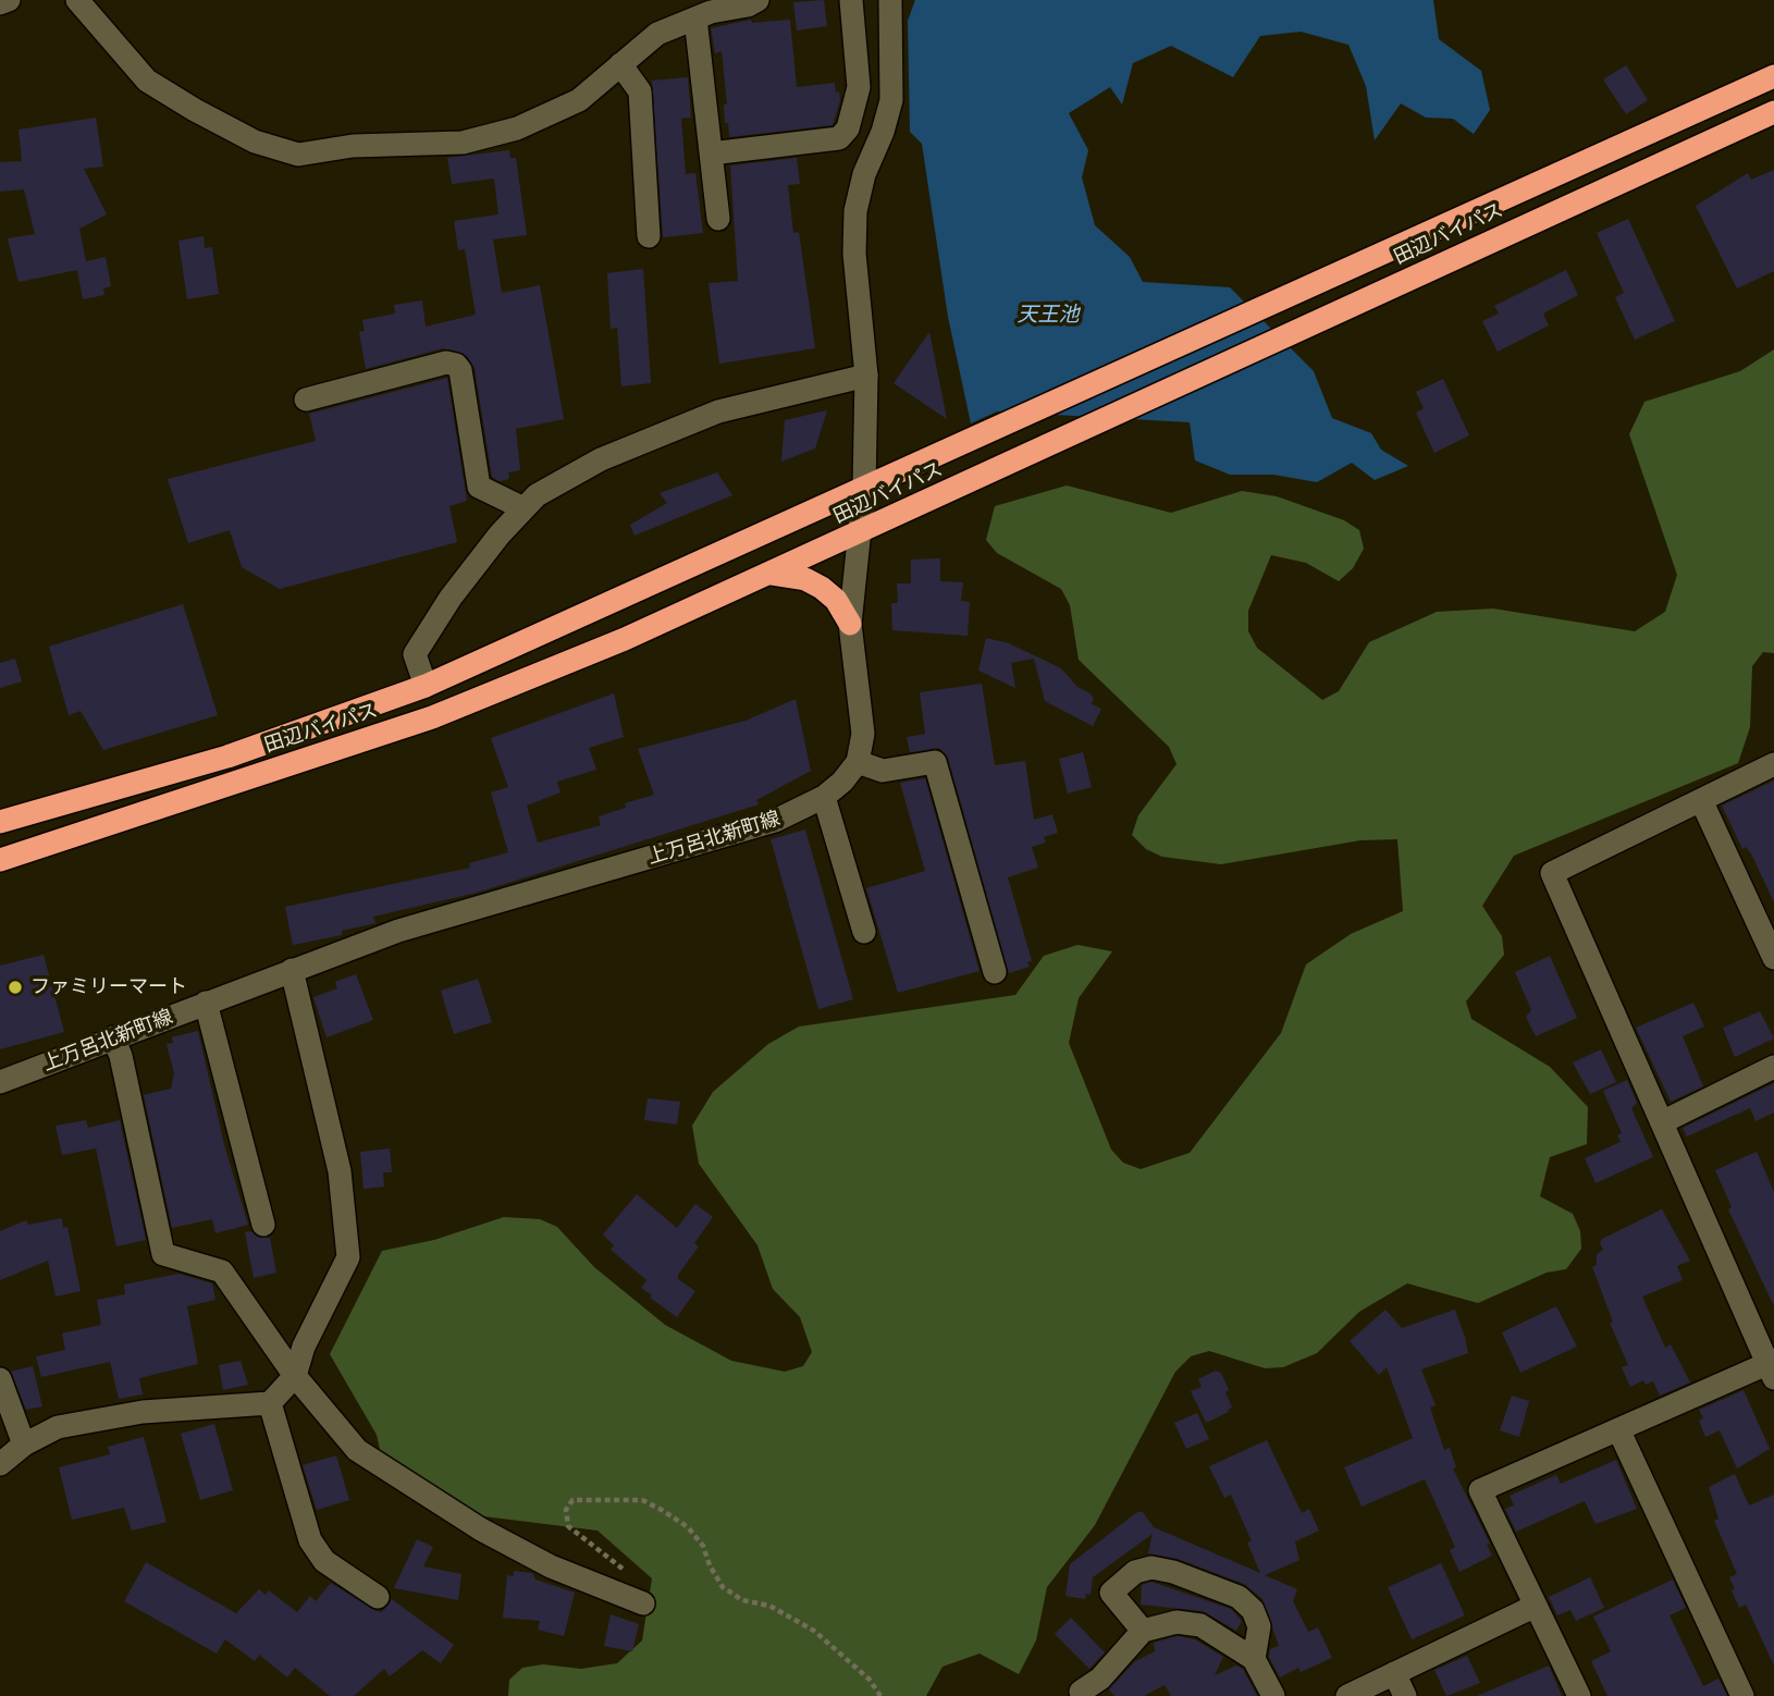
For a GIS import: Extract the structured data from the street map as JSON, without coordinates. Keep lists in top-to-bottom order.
{
  "streets": {
    "highway": ["田辺バイパス"],
    "street": ["上万呂北新町線"]
  },
  "water": ["天王池"],
  "places": ["ファミリーマート"]
}
